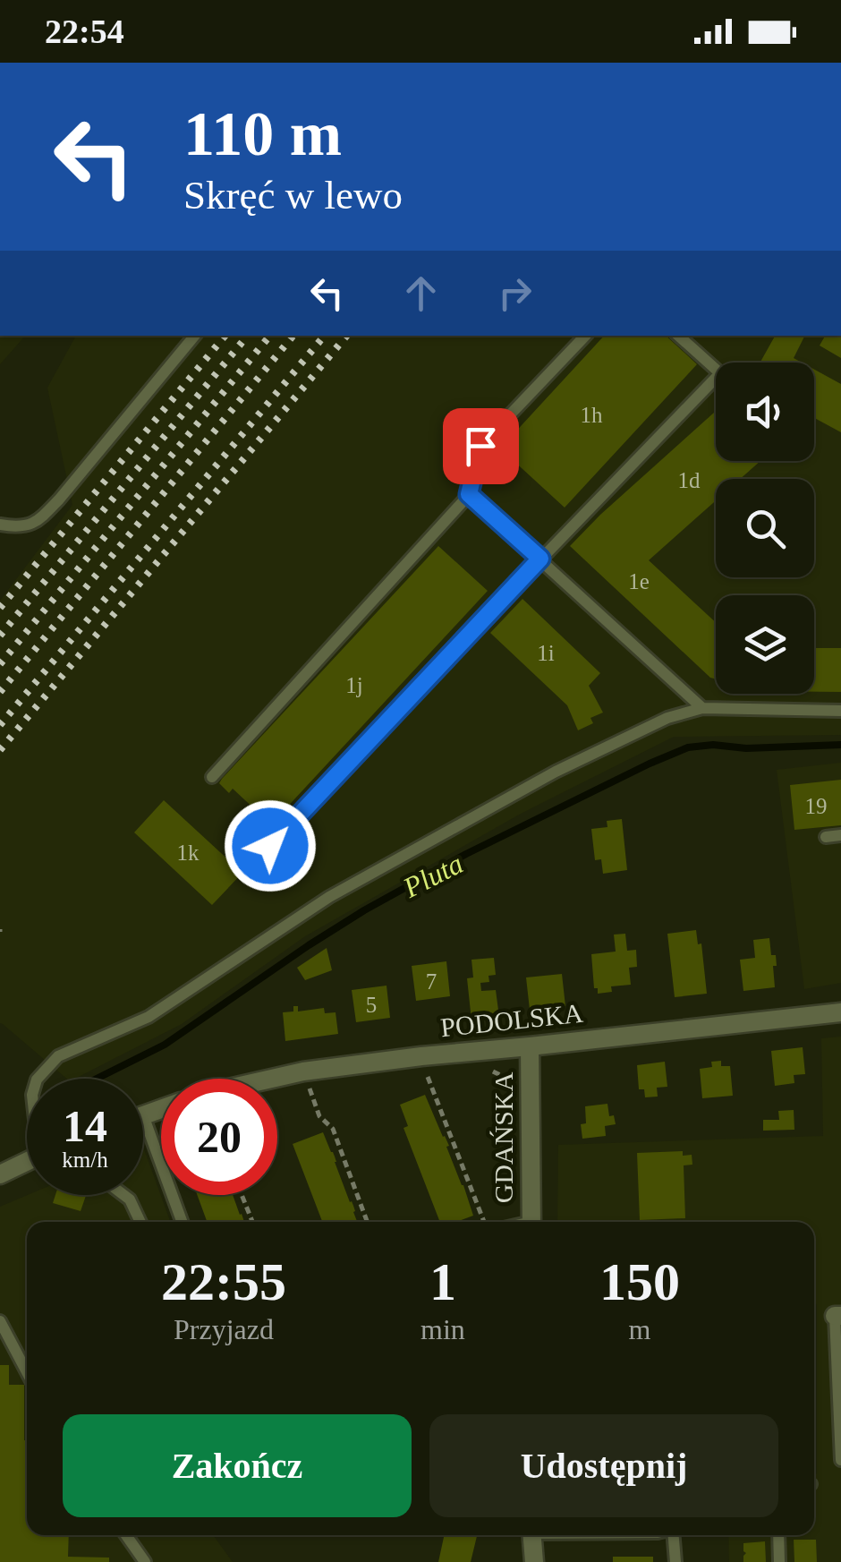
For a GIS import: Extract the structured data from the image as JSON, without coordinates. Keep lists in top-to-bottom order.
{
  "streets": {
    "street": ["PODOLSKA", "GDAŃSKA"]
  },
  "crossings": [
    ["PODOLSKA", "GDAŃSKA"]
  ],
  "water": ["Pluta"],
  "house_numbers": [
    "1h",
    "1d",
    "1e",
    "1i",
    "1j",
    "19",
    "1k",
    "7",
    "5"
  ],
  "page": {
    "status": "22:54",
    "turn": ["110 m", "Skręć w lewo"],
    "speed": "14 km/h",
    "limit": "20",
    "eta": [
      "22:55",
      "Przyjazd",
      "1",
      "min",
      "150",
      "m"
    ],
    "buttons": ["Zakończ", "Udostępnij"]
  }
}
